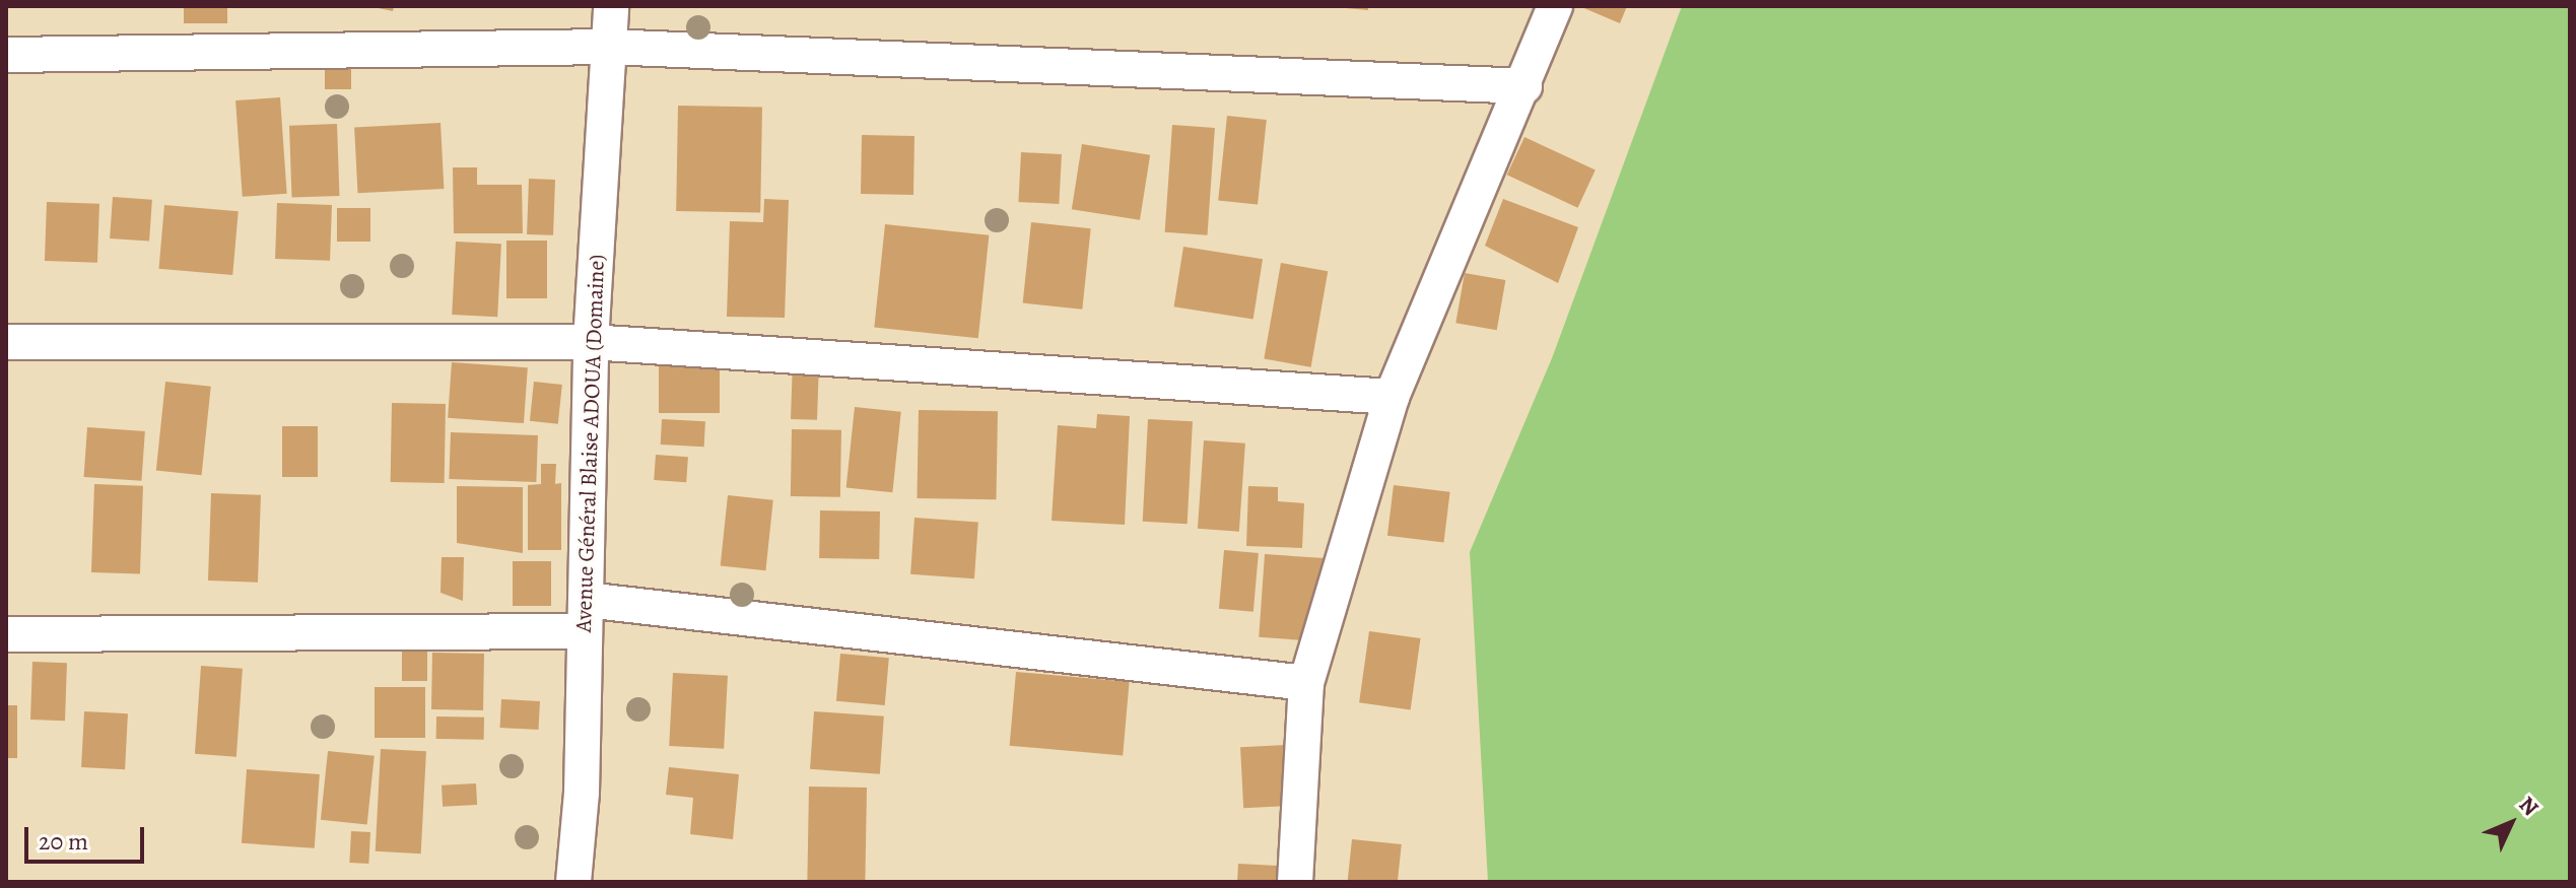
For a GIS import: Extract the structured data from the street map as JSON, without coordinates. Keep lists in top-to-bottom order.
{
  "streets": {
    "street": ["Avenue Général Blaise ADOUA (Domaine)"]
  },
  "scale_bar": "20 m",
  "north": "top right"
}
